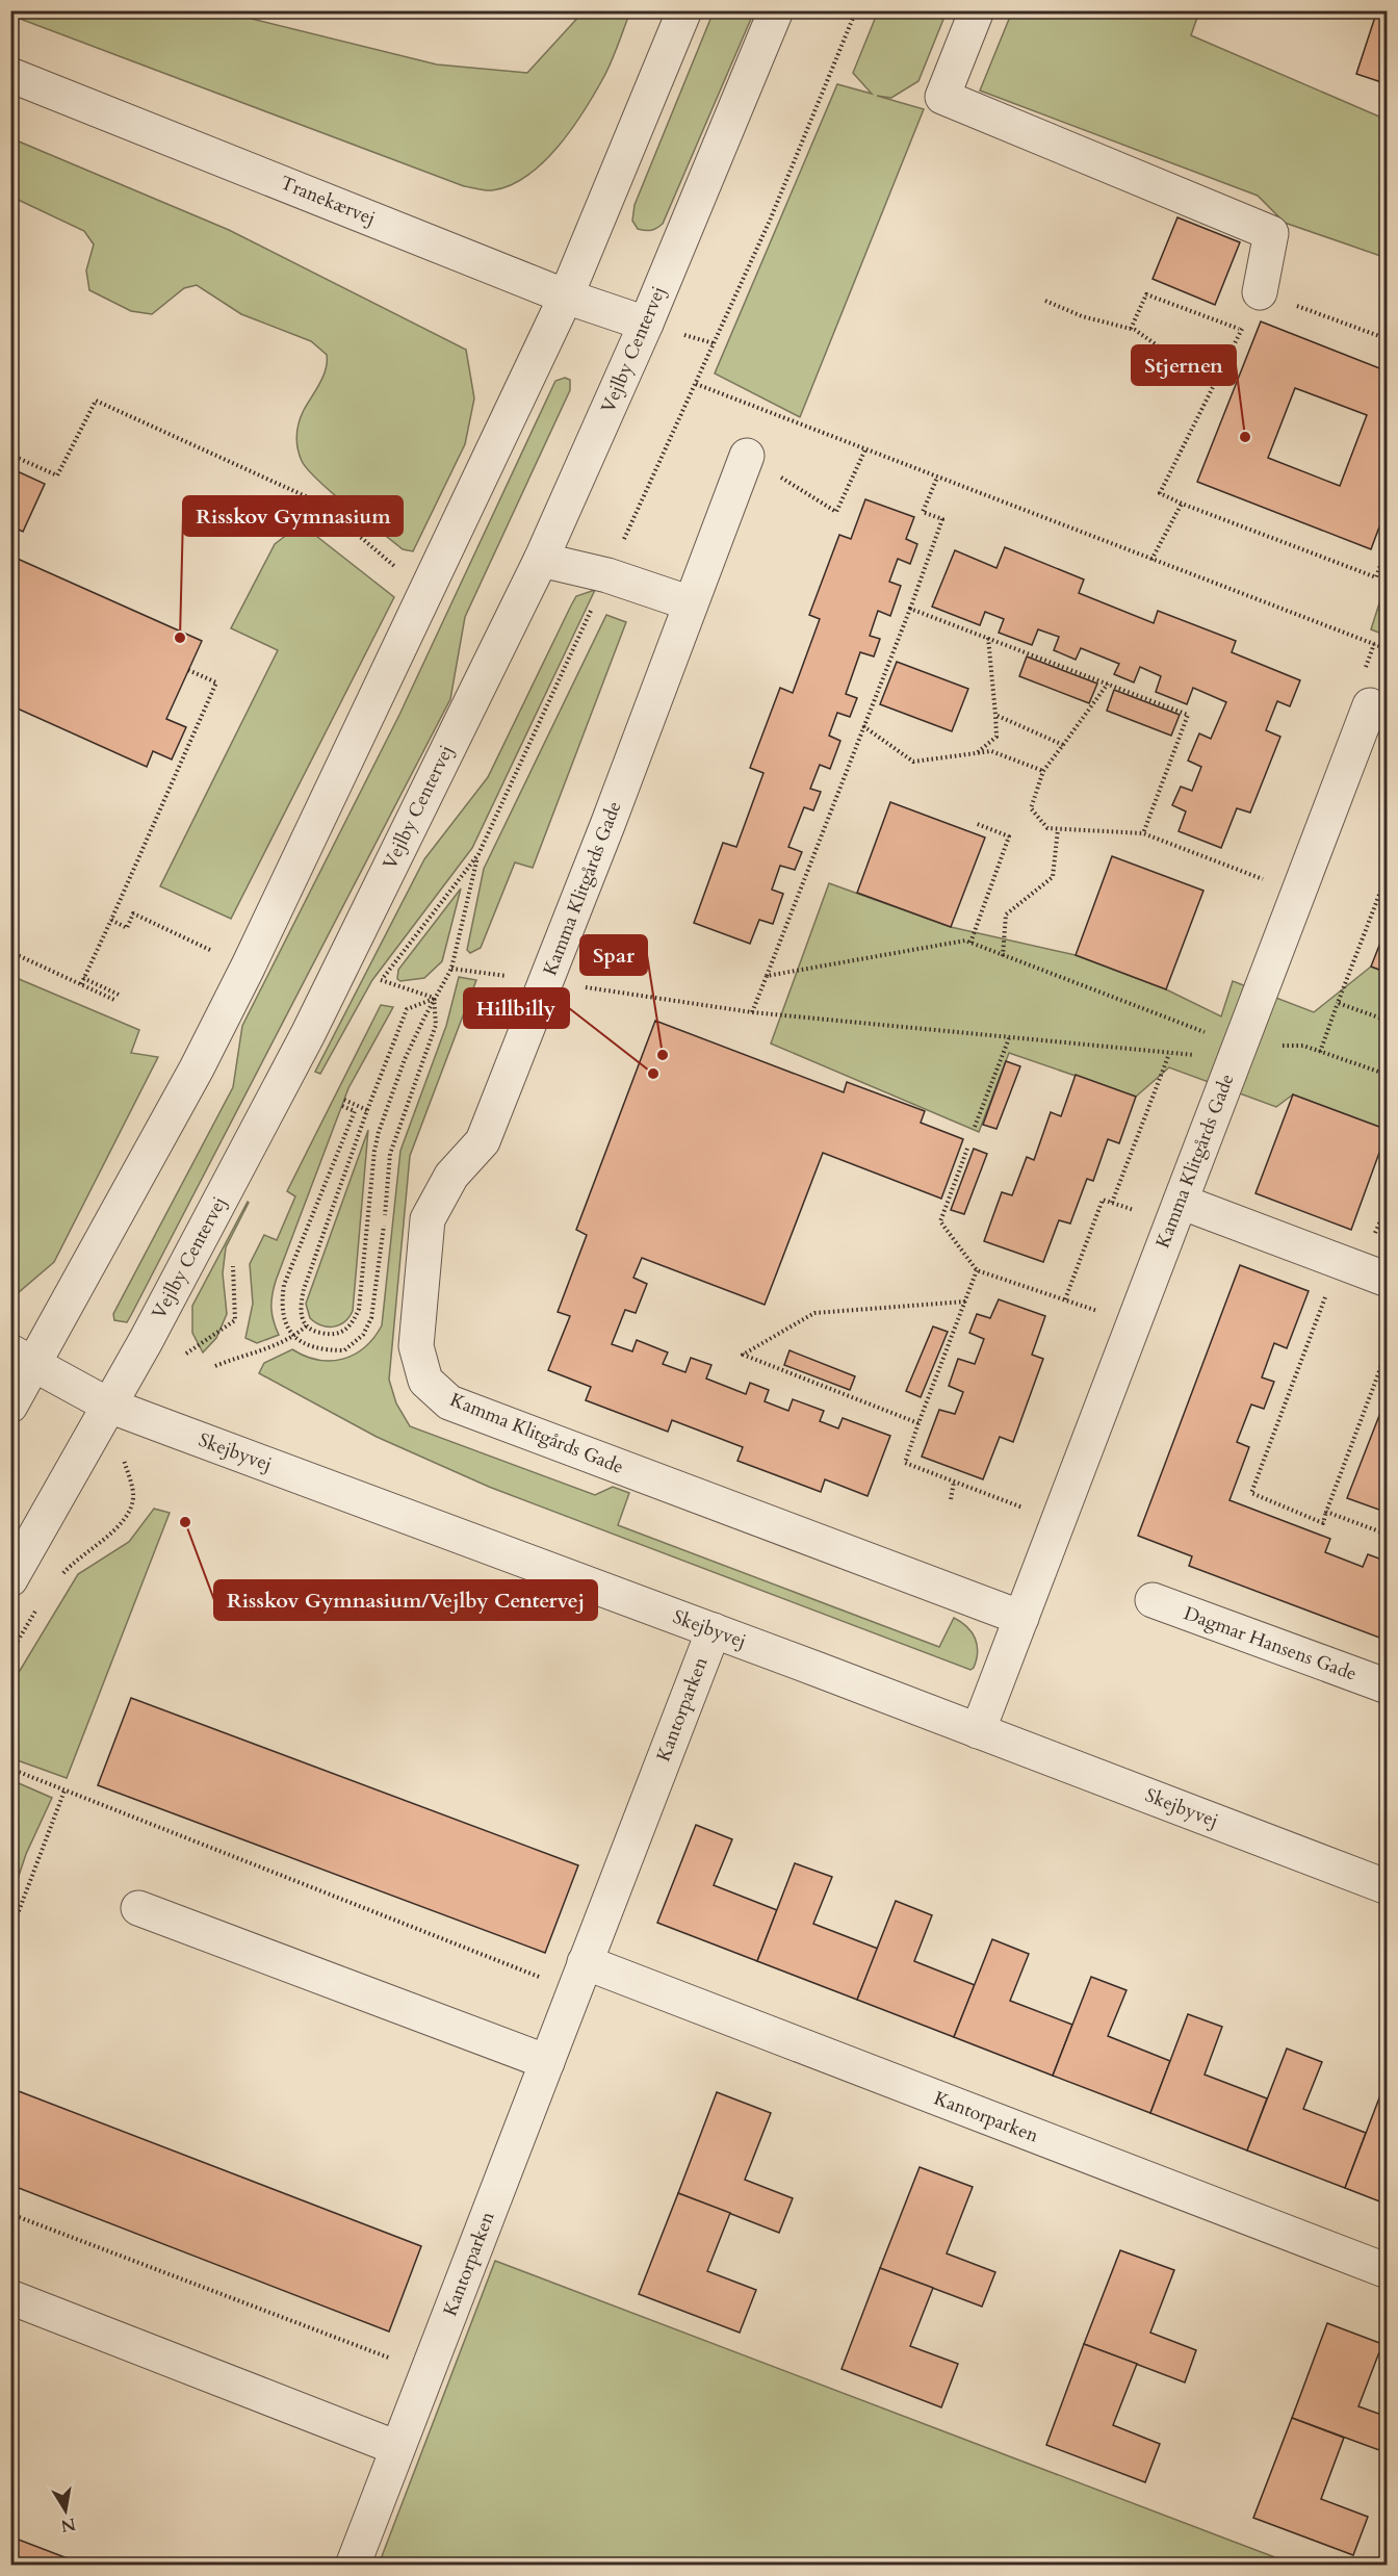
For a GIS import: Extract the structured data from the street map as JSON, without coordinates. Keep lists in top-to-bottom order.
{
  "streets": {
    "street": [
      "Tranekærvej",
      "Vejlby Centervej",
      "Kamma Klitgårds Gade",
      "Skejbyvej",
      "Dagmar Hansens Gade",
      "Kantorparken"
    ]
  },
  "crossings": [
    ["Tranekærvej", "Vejlby Centervej"],
    ["Vejlby Centervej", "Skejbyvej"],
    ["Kamma Klitgårds Gade", "Skejbyvej"],
    ["Skejbyvej", "Kantorparken"]
  ],
  "places": [
    "Stjernen",
    "Risskov Gymnasium",
    "Spar",
    "Hillbilly",
    "Risskov Gymnasium/Vejlby Centervej"
  ],
  "north": "bottom"
}
